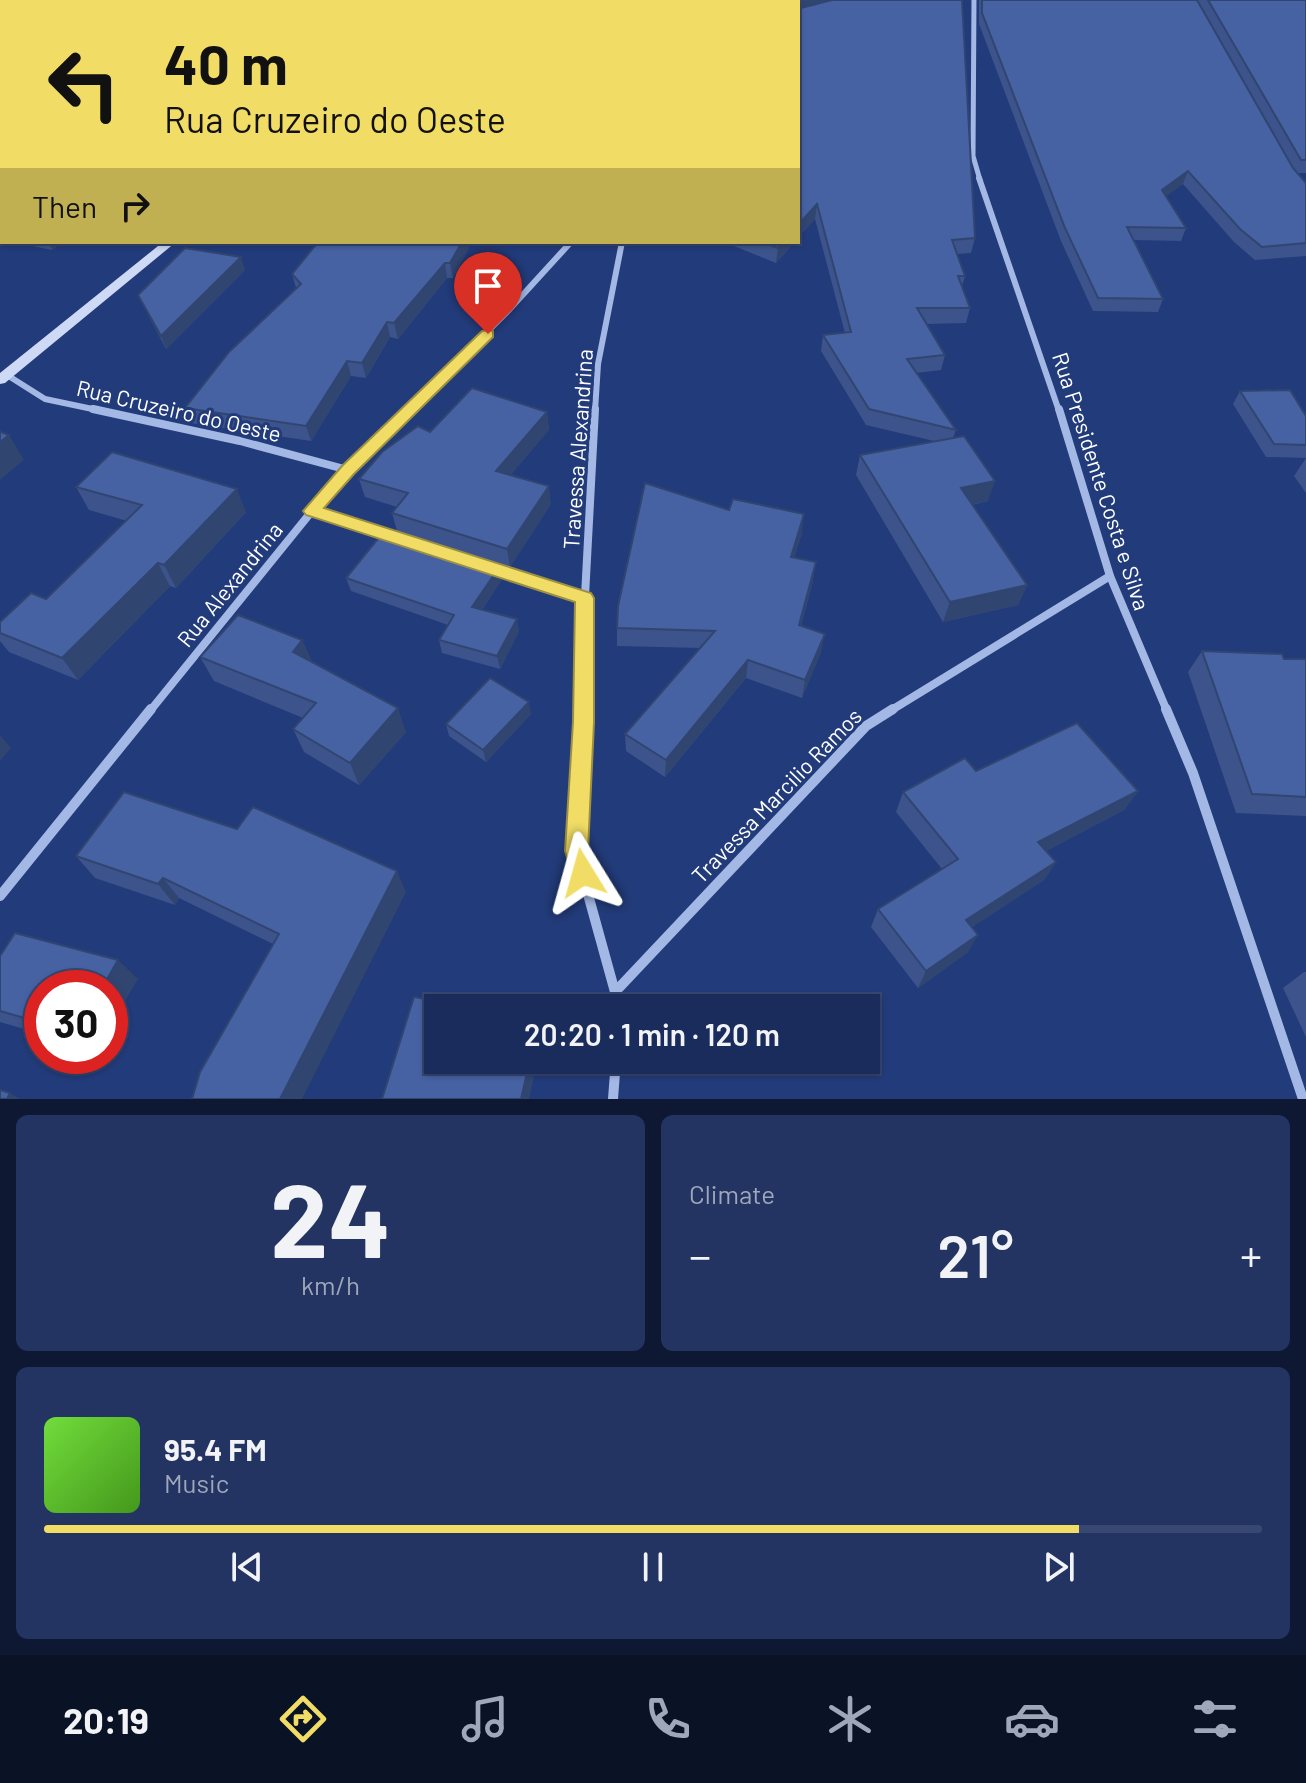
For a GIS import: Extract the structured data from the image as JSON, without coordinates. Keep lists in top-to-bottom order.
{
  "streets": {
    "street": [
      "Rua Cruzeiro do Oeste",
      "Travessa Alexandrina",
      "Rua Presidente Costa e Silva",
      "Rua Alexandrina",
      "Travessa Marcilio Ramos"
    ]
  },
  "crossings": [
    ["Rua Cruzeiro do Oeste", "Rua Alexandrina"],
    ["Travessa Alexandrina", "Travessa Marcilio Ramos"],
    ["Rua Presidente Costa e Silva", "Travessa Marcilio Ramos"]
  ],
  "page": {
    "turn": ["40 m", "Rua Cruzeiro do Oeste"],
    "then": "Then",
    "limit": "30",
    "trip": "20:20 · 1 min · 120 m",
    "tile": [
      ["24", "km/h"],
      "Climate"
    ],
    "heat": ["−", "21°", "+"],
    "song": ["95.4 FM", "Music"],
    "tabs": "20:19"
  }
}
